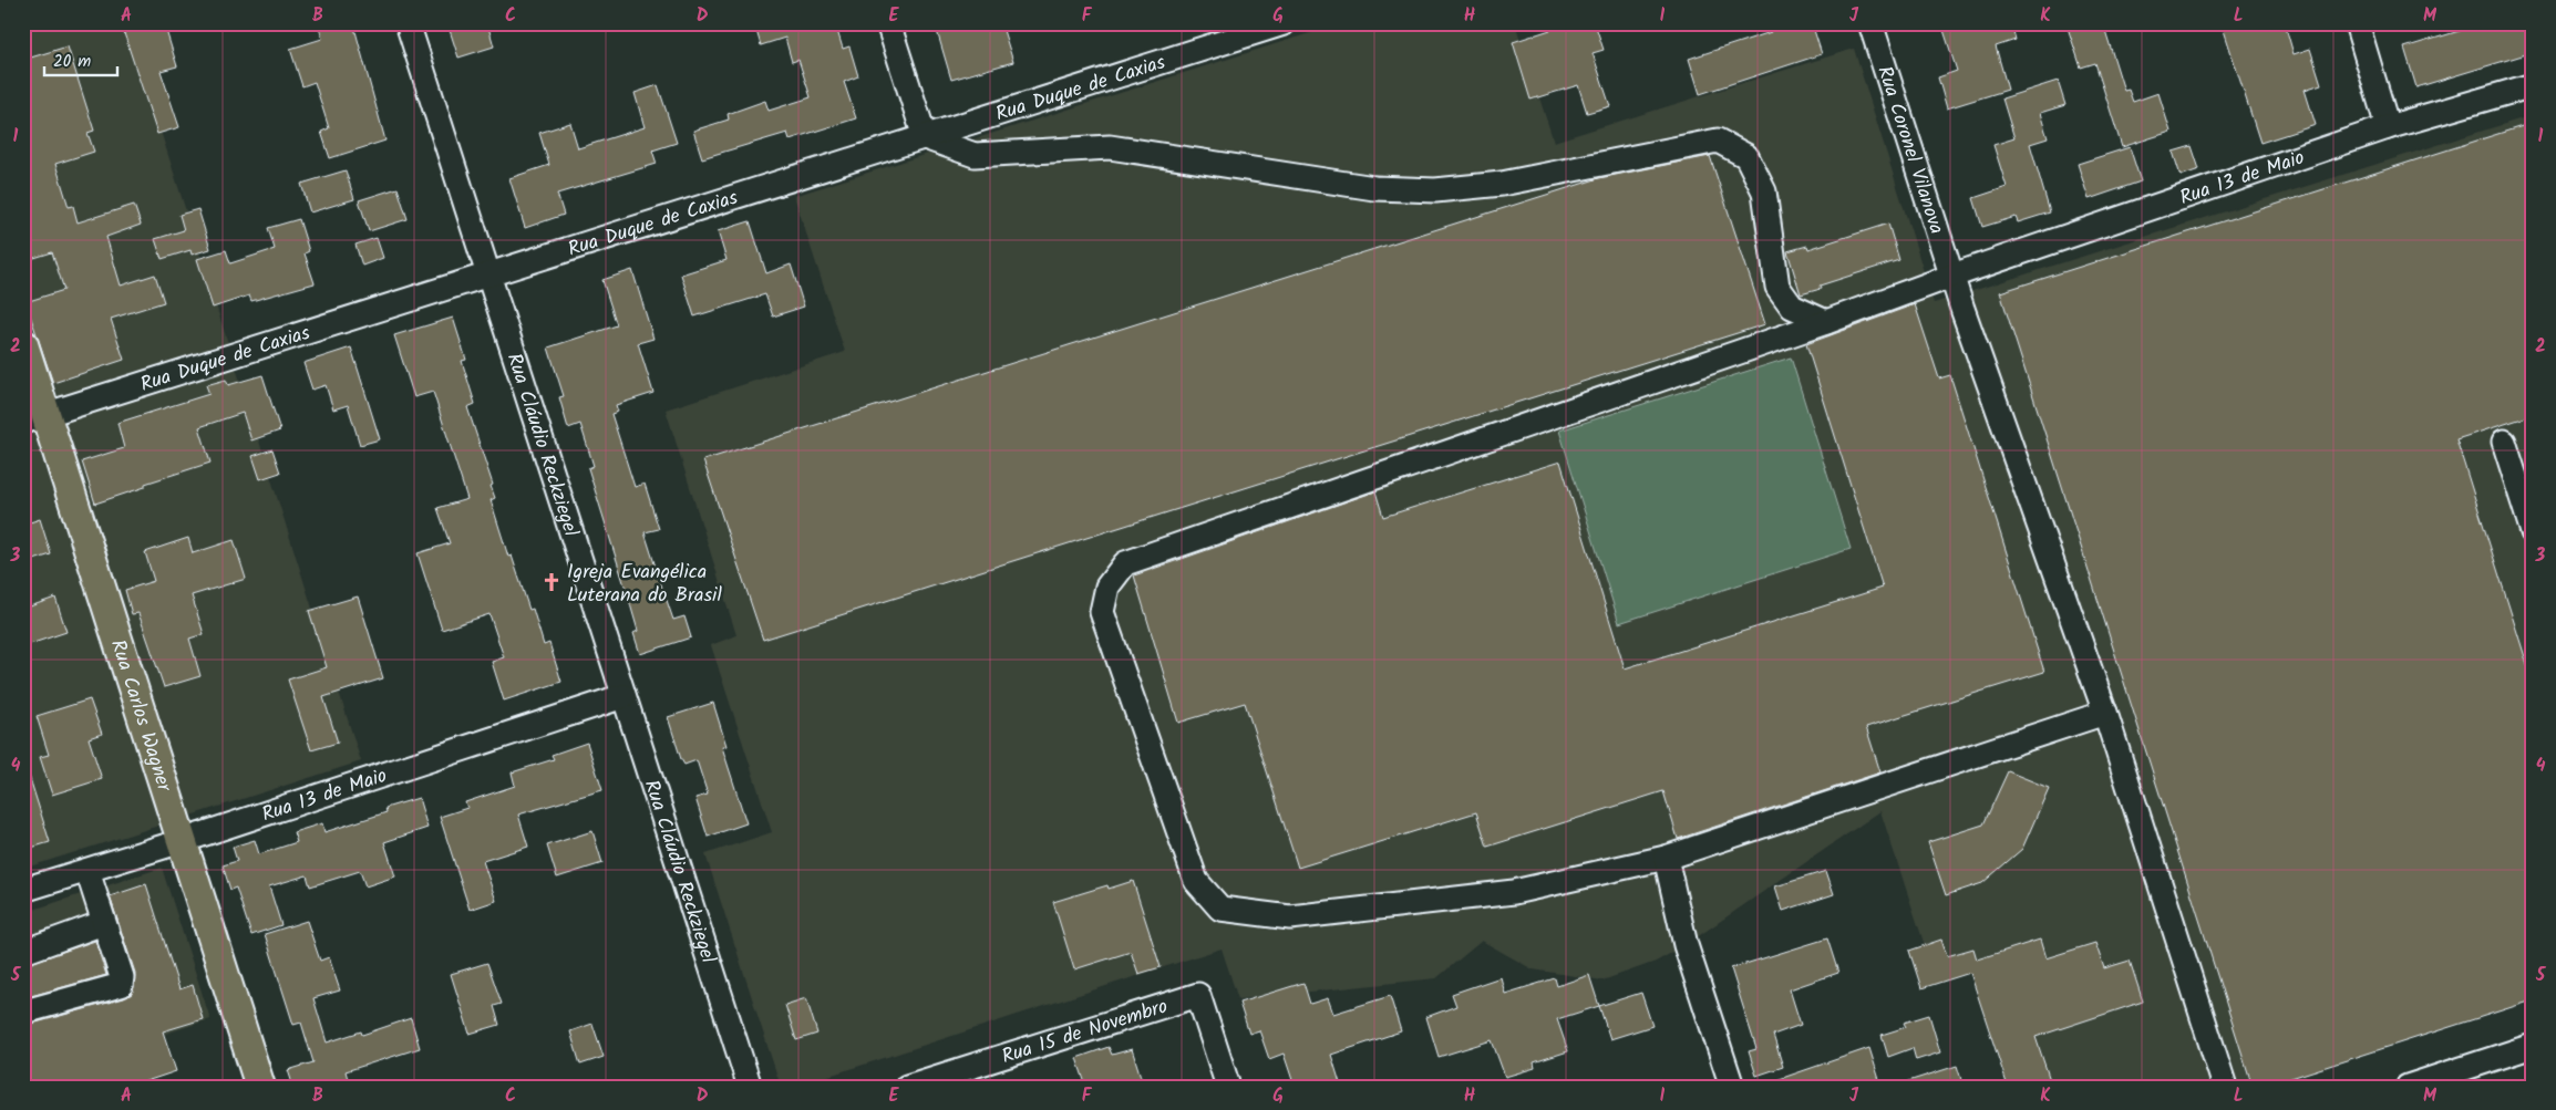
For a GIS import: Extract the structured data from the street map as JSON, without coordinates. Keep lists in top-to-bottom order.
{
  "streets": {
    "main road": ["Rua Carlos Wagner"],
    "street": [
      "Rua Duque de Caxias",
      "Rua Coronel Vilanova",
      "Rua 13 de Maio",
      "Rua Cláudio Reckziegel",
      "Rua 15 de Novembro"
    ]
  },
  "crossings": [
    ["Rua Duque de Caxias", "Rua Cláudio Reckziegel"],
    ["Rua Duque de Caxias", "Rua Carlos Wagner"],
    ["Rua Coronel Vilanova", "Rua 13 de Maio"],
    ["Rua 13 de Maio", "Rua Cláudio Reckziegel"],
    ["Rua 13 de Maio", "Rua Carlos Wagner"]
  ],
  "places": {
    "church": ["Igreja Evangélica Luterana do Brasil"]
  },
  "scale_bar": "20 m",
  "grid": {
    "columns": [
      "A",
      "B",
      "C",
      "D",
      "E",
      "F",
      "G",
      "H",
      "I",
      "J",
      "K",
      "L",
      "M"
    ],
    "rows": [
      "1",
      "2",
      "3",
      "4",
      "5"
    ]
  }
}
